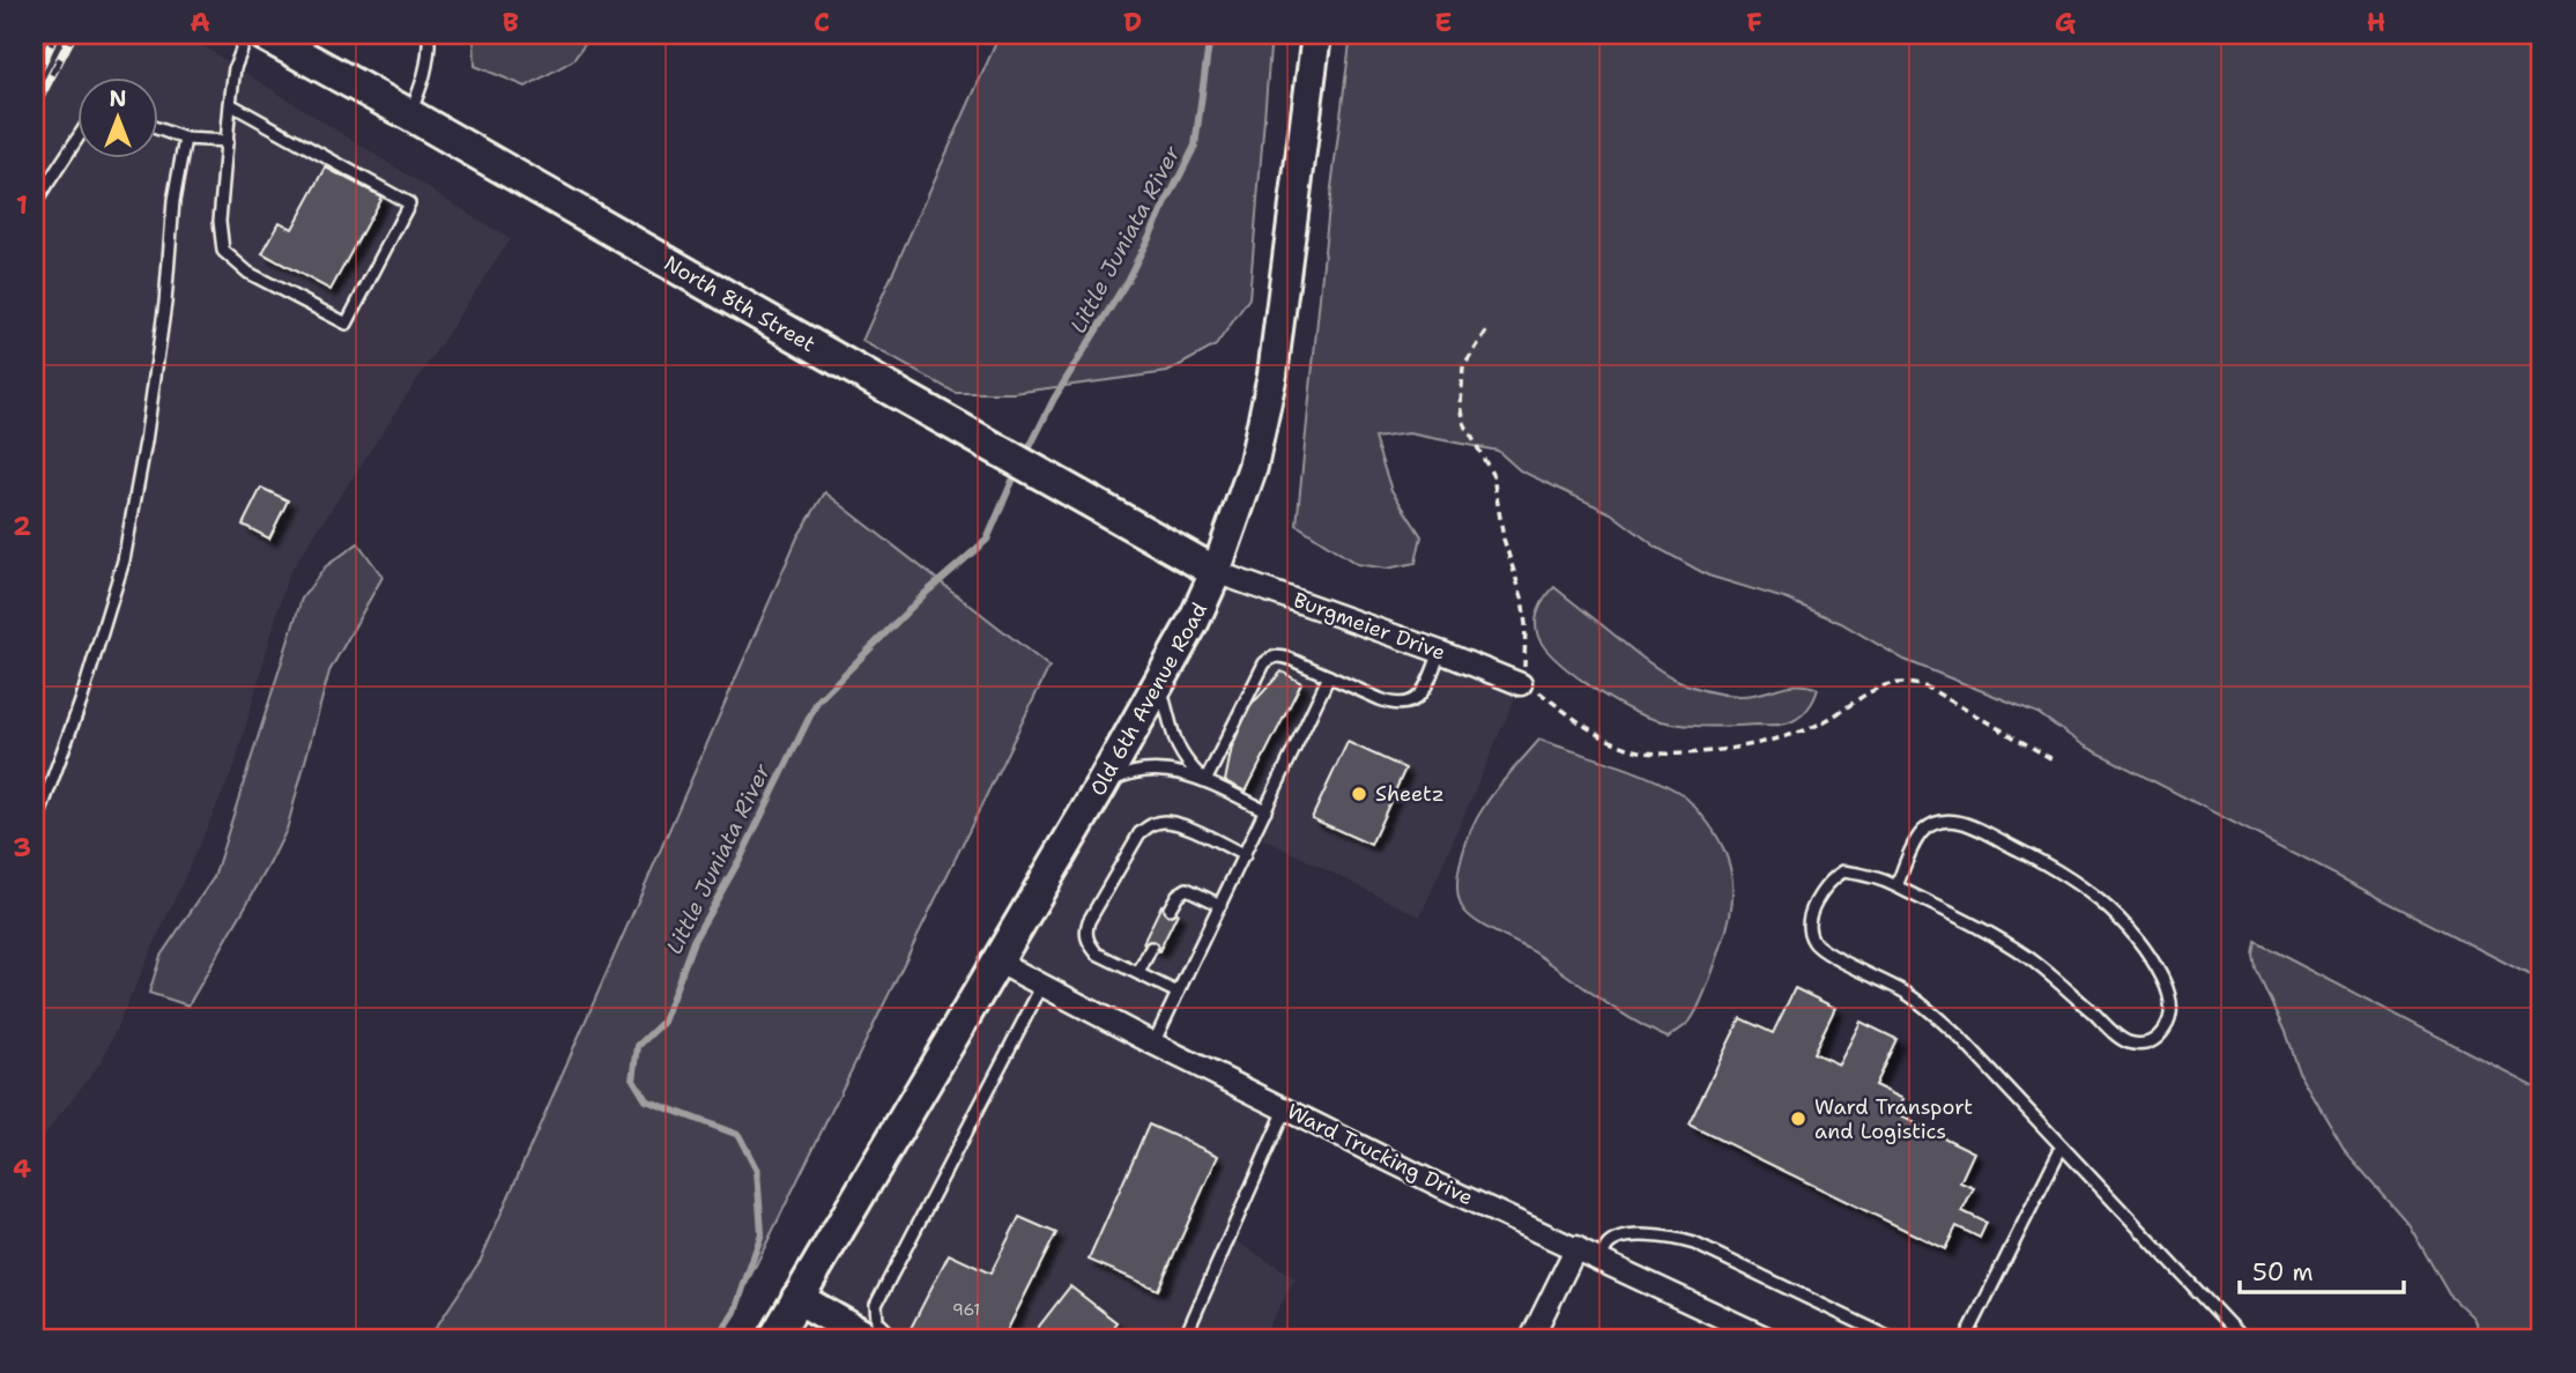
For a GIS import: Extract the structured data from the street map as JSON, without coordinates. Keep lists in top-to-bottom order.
{
  "streets": {
    "main road": ["North 8th Street", "Old 6th Avenue Road"],
    "street": ["Burgmeier Drive", "Ward Trucking Drive"]
  },
  "crossings": [
    ["North 8th Street", "Burgmeier Drive"],
    ["North 8th Street", "Old 6th Avenue Road"],
    ["Burgmeier Drive", "Old 6th Avenue Road"],
    ["Old 6th Avenue Road", "Ward Trucking Drive"]
  ],
  "water": ["Little Juniata River"],
  "places": ["Sheetz", "Ward Transport and Logistics"],
  "house_numbers": ["961"],
  "scale_bar": "50 m",
  "north": "top",
  "grid": {
    "columns": [
      "A",
      "B",
      "C",
      "D",
      "E",
      "F",
      "G",
      "H"
    ],
    "rows": [
      "1",
      "2",
      "3",
      "4"
    ]
  }
}
